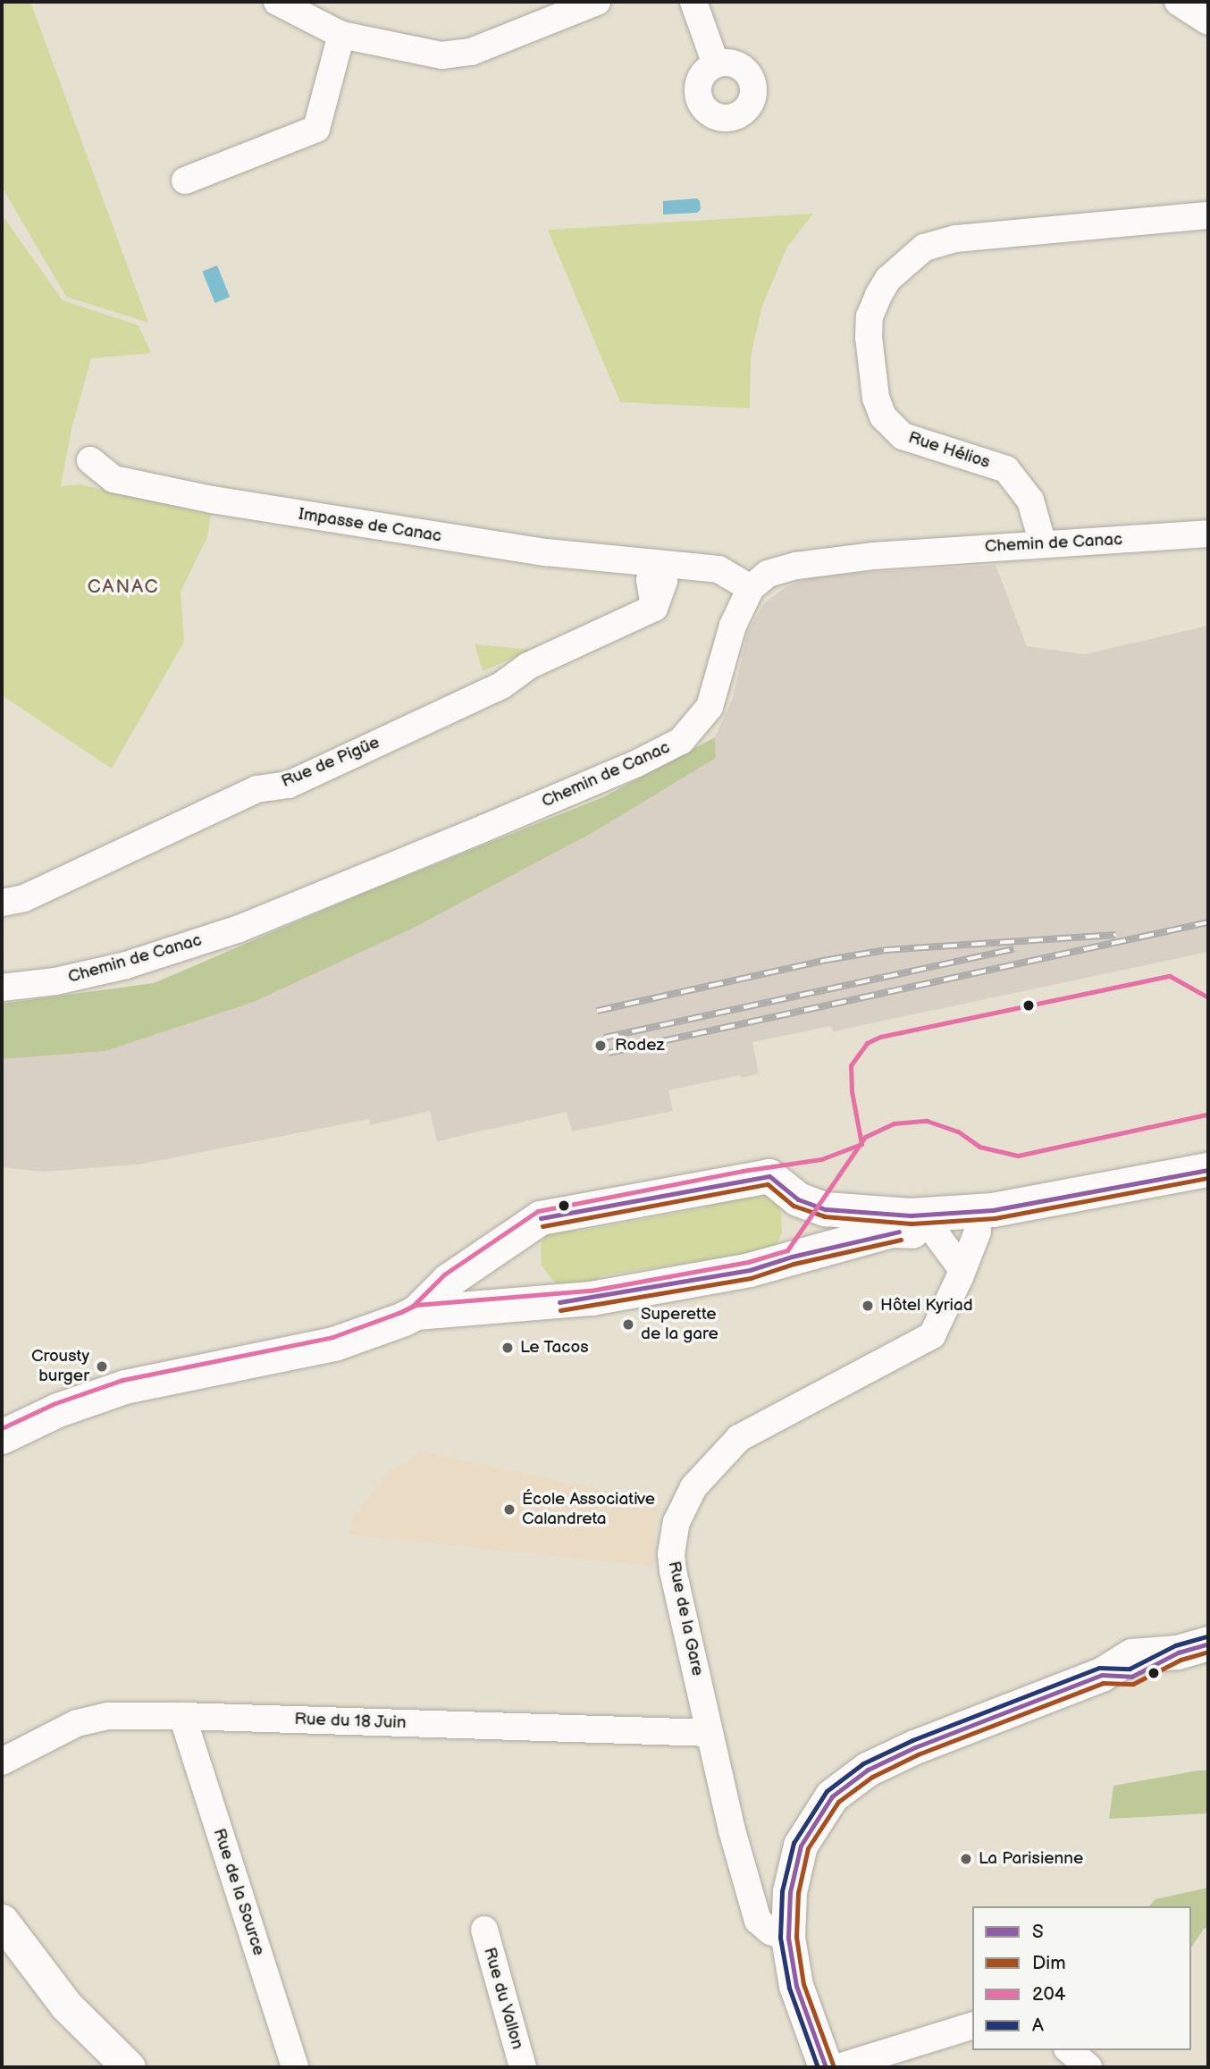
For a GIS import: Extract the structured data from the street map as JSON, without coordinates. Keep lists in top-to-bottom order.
{
  "streets": {
    "street": [
      "Rue Hélios",
      "Impasse de Canac",
      "Chemin de Canac",
      "Rue de Pigüe",
      "Rue de la Gare",
      "Rue du 18 Juin",
      "Rue de la Source",
      "Rue du Vallon"
    ]
  },
  "crossings": [
    ["Rue Hélios", "Chemin de Canac"],
    ["Impasse de Canac", "Rue de Pigüe"],
    ["Rue de la Gare", "Rue du 18 Juin"],
    ["Rue du 18 Juin", "Rue de la Source"]
  ],
  "districts": ["CANAC"],
  "places": [
    "Rodez",
    "Hôtel Kyriad",
    "Superette de la gare",
    "Le Tacos",
    "Crousty burger",
    "École Associative Calandreta",
    "La Parisienne"
  ],
  "lines": [
    "transit line 204",
    "transit line S",
    "transit line Dim",
    "transit line A"
  ],
  "legend": [
    "S",
    "Dim",
    "204",
    "A"
  ]
}
